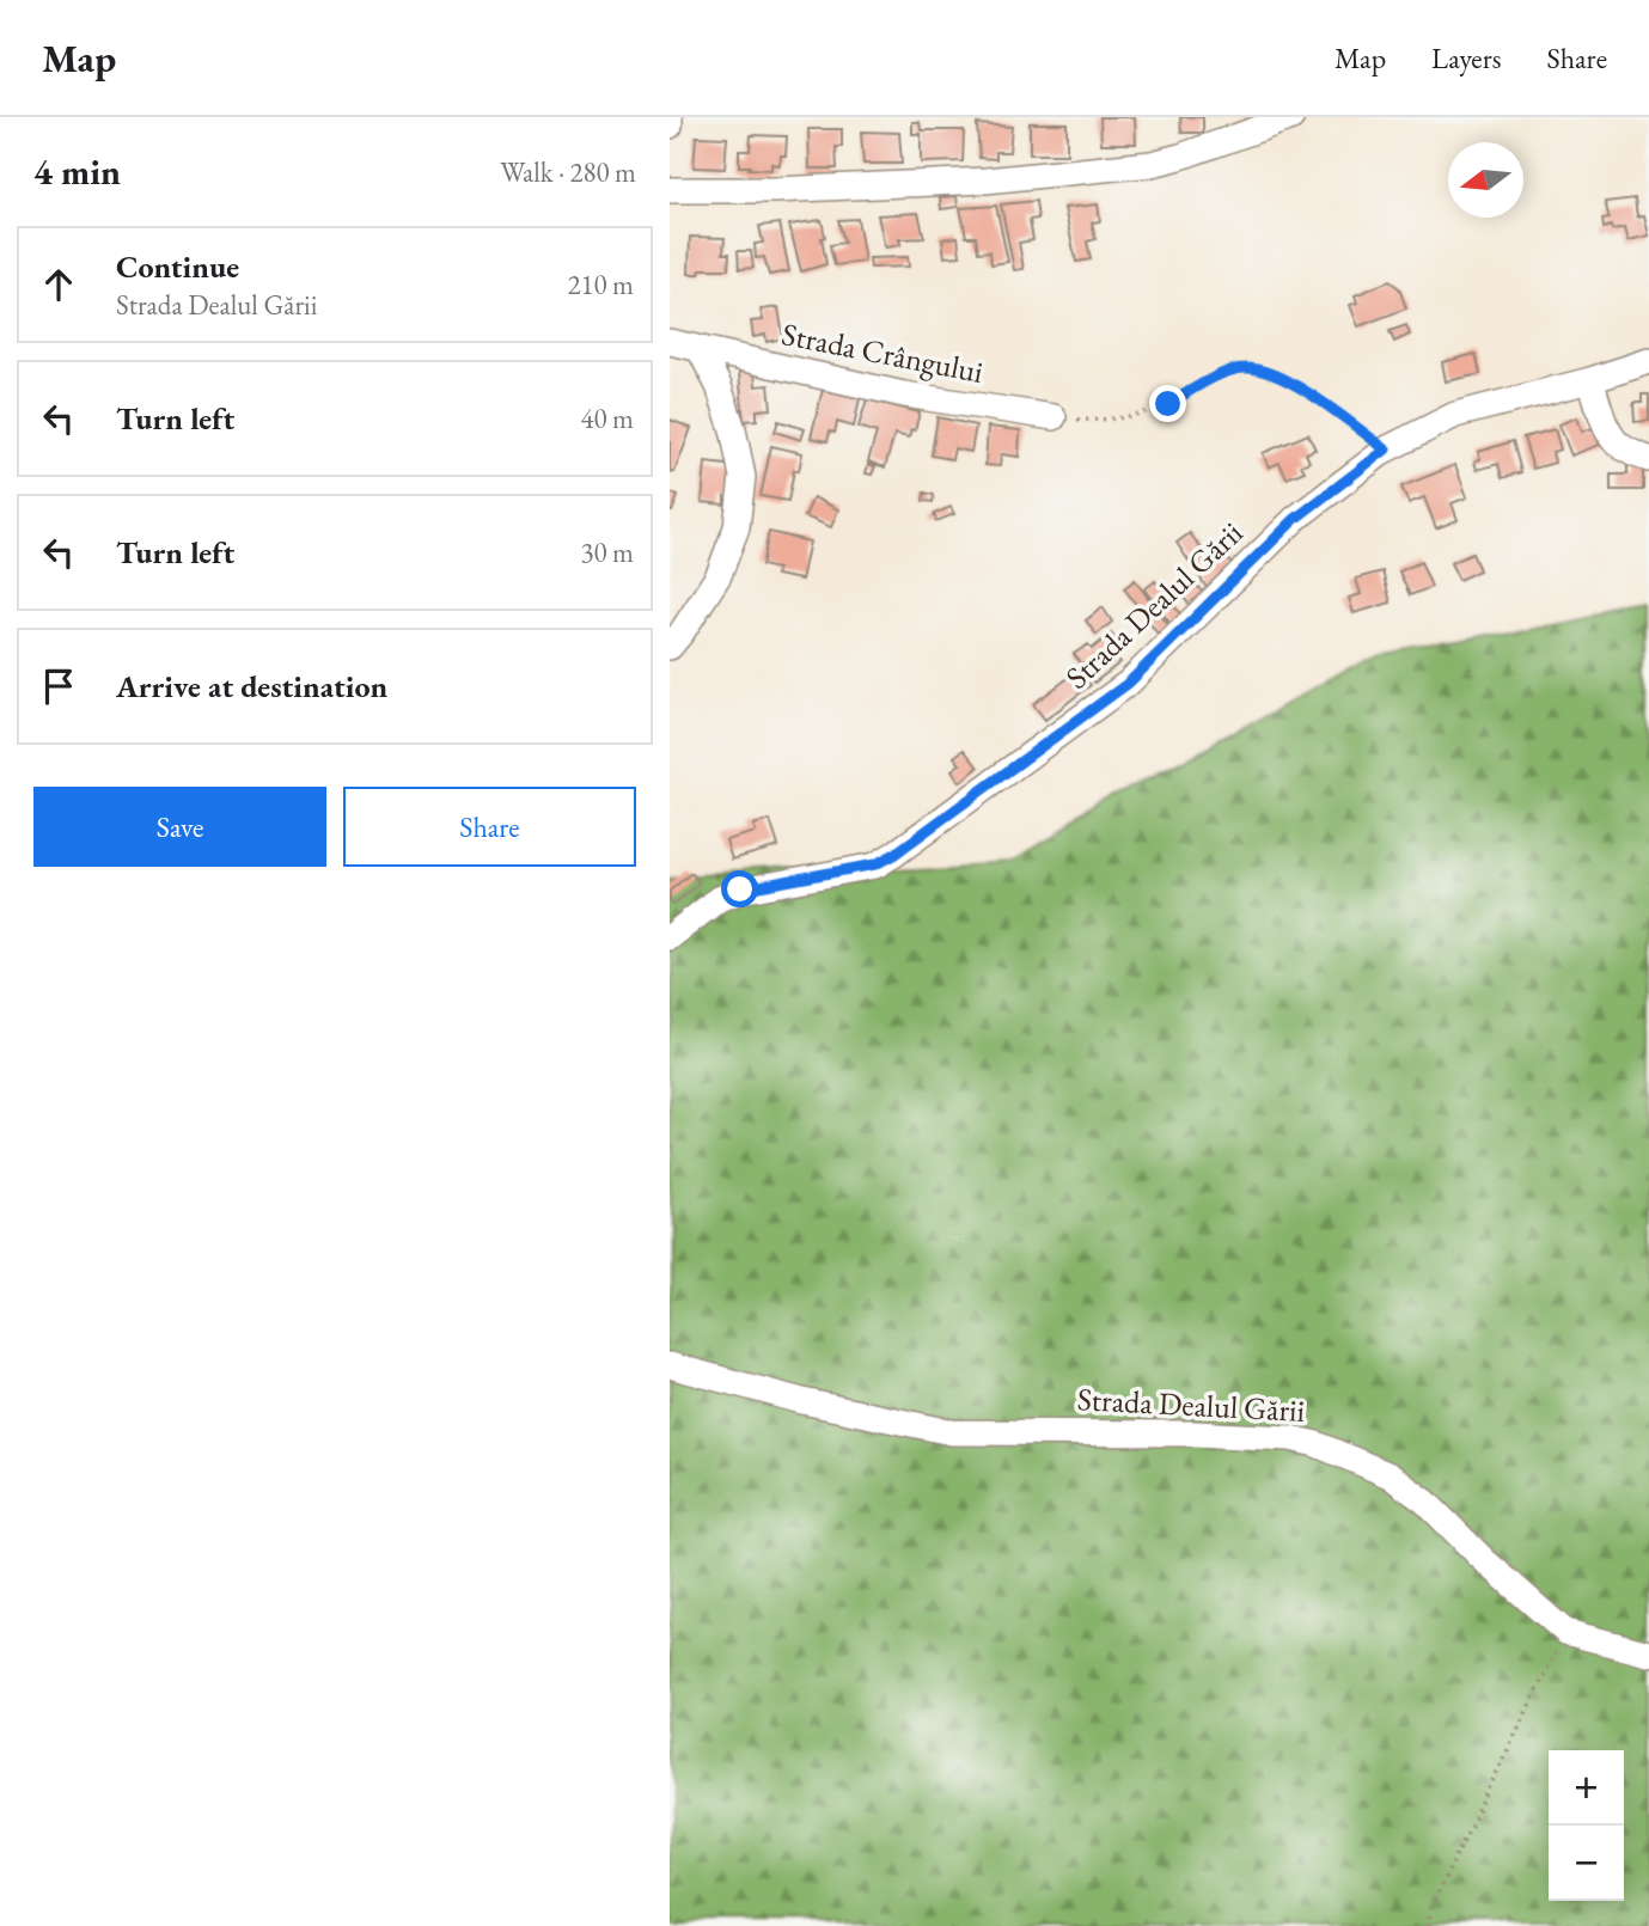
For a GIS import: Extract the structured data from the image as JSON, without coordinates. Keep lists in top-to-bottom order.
{
  "streets": {
    "street": ["Strada Crângului", "Strada Dealul Gării"]
  },
  "north": "left",
  "page": {
    "header": "Map",
    "nav": ["Map", "Layers", "Share"],
    "heading": ["4 min", "Walk · 280 m"],
    "list": [
      ["Continue", "Strada Dealul Gării", "210 m"],
      ["Turn left", "40 m"],
      ["Turn left", "30 m"],
      "Arrive at destination"
    ],
    "buttons": ["Save", "Share"],
    "map_buttons": ["+", "−"]
  }
}
